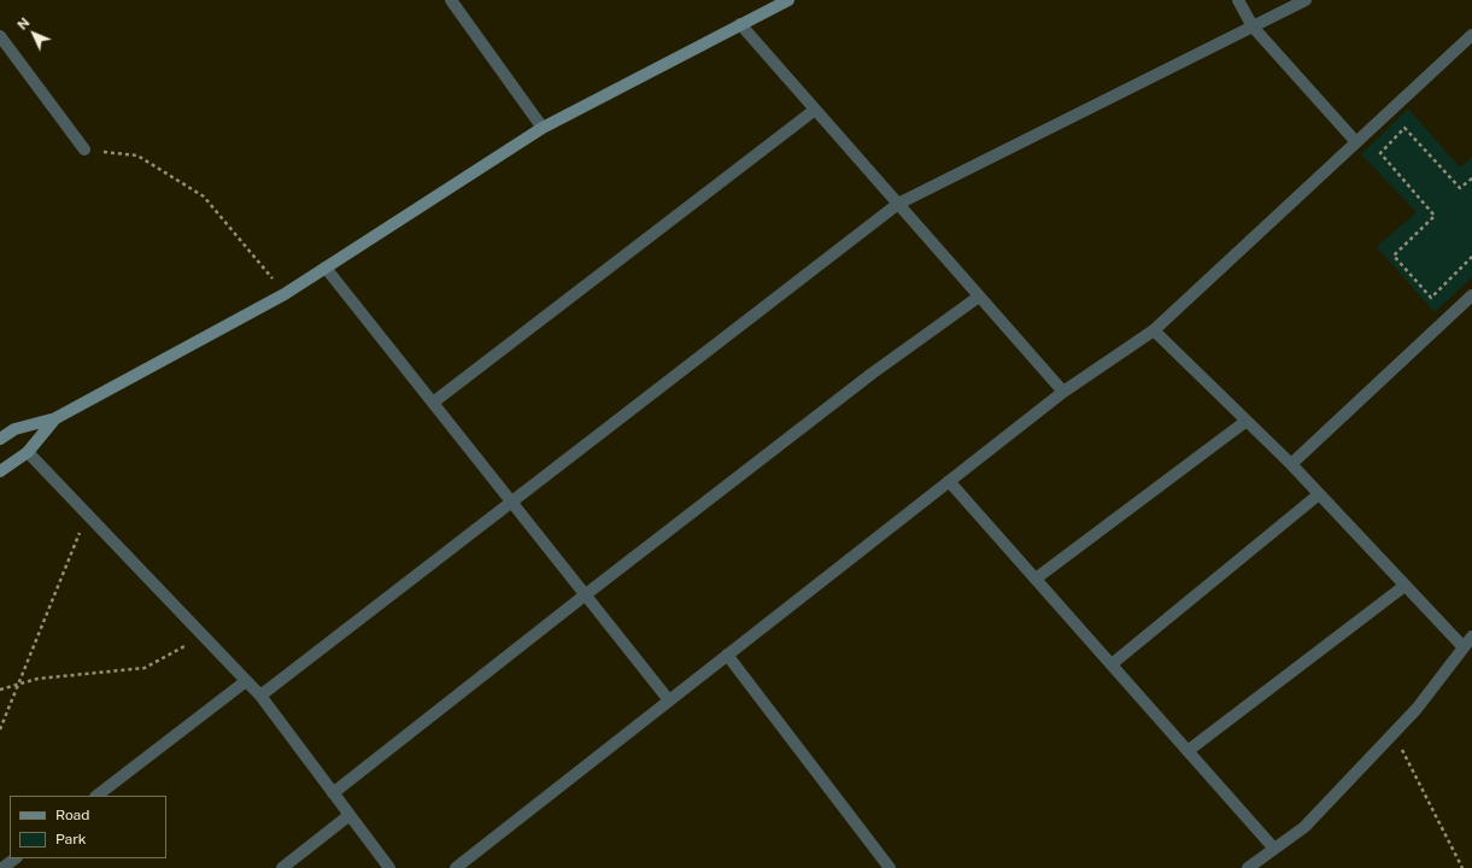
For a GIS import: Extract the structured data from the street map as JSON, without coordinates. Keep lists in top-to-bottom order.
{
  "legend": ["Road", "Park"],
  "north": "top left"
}
